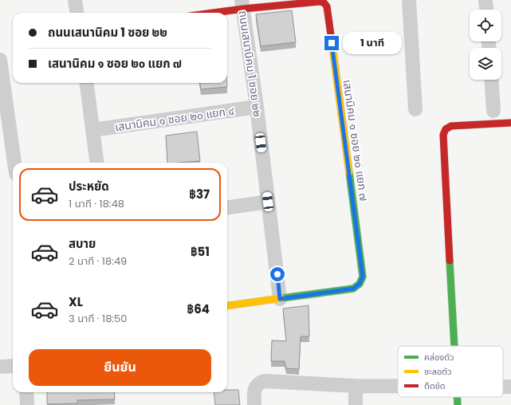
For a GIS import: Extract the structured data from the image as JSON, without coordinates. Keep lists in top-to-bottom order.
{
  "streets": {
    "street": ["ถนนเสนานิคม 1 ซอย ๒๒", "เสนานิคม ๑ ซอย ๒๐ แยก ๔", "เสนานิคม ๑ ซอย ๒๐ แยก ๗"]
  },
  "crossings": [
    ["ถนนเสนานิคม 1 ซอย ๒๒", "เสนานิคม ๑ ซอย ๒๐ แยก ๔"],
    ["ถนนเสนานิคม 1 ซอย ๒๒", "เสนานิคม ๑ ซอย ๒๐ แยก ๗"]
  ],
  "legend": ["คล่องตัว", "ชะลอตัว", "ติดขัด"],
  "page": {
    "banner": ["ถนนเสนานิคม 1 ซอย ๒๒", "เสนานิคม ๑ ซอย ๒๐ แยก ๗"],
    "bubble": "1 นาที",
    "list": [
      {
        "name": "ประหยัด",
        "note": "1 นาที · 18:48",
        "value": "฿37"
      },
      {
        "name": "สบาย",
        "note": "2 นาที · 18:49",
        "value": "฿51"
      },
      {
        "name": "XL",
        "note": "3 นาที · 18:50",
        "value": "฿64"
      }
    ],
    "buttons": "ยืนยัน"
  }
}
